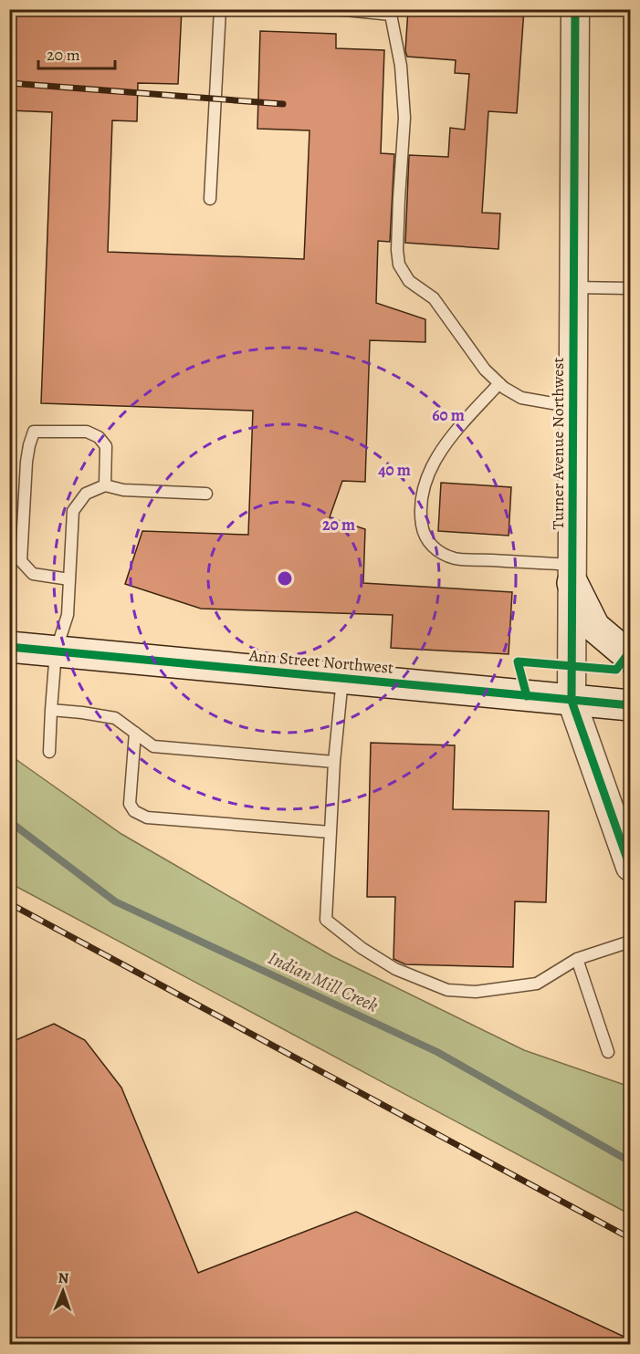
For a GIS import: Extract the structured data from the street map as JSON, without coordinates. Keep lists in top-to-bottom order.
{
  "streets": {
    "main road": ["Ann Street Northwest"],
    "street": ["Turner Avenue Northwest"]
  },
  "crossings": [
    ["Turner Avenue Northwest", "Ann Street Northwest"]
  ],
  "water": ["Indian Mill Creek"],
  "scale_bar": "20 m",
  "north": "top",
  "rings": ["60 m", "40 m", "20 m"]
}
